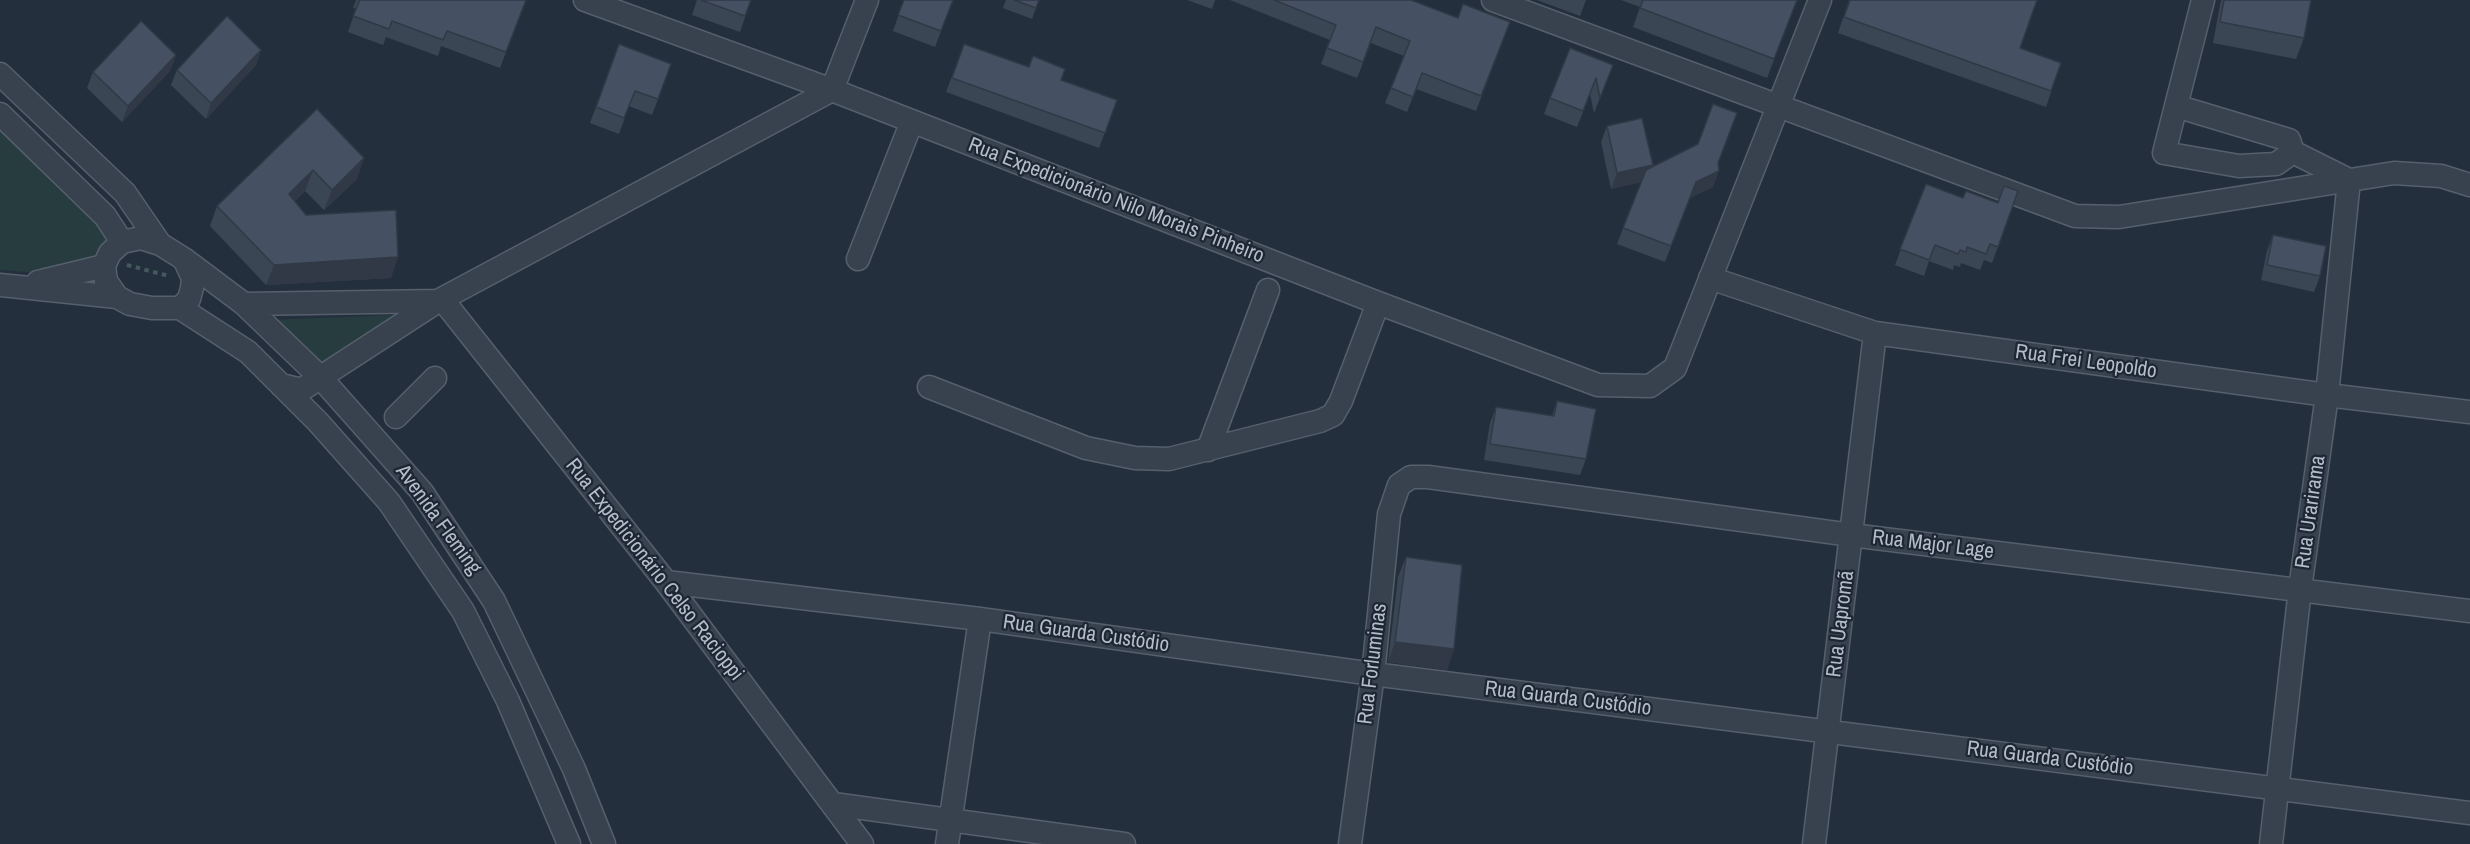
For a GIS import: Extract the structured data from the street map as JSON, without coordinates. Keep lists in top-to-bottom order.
{
  "streets": {
    "street": [
      "Rua Expedicionário Nilo Morais Pinheiro",
      "Rua Frei Leopoldo",
      "Rua Urarirama",
      "Avenida Fleming",
      "Rua Major Lage",
      "Rua Expedicionário Celso Racioppi",
      "Rua Uapromã",
      "Rua Guarda Custódio",
      "Rua Forluminas"
    ]
  },
  "crossings": [
    ["Rua Expedicionário Nilo Morais Pinheiro", "Rua Frei Leopoldo"],
    ["Rua Frei Leopoldo", "Rua Urarirama"],
    ["Rua Frei Leopoldo", "Rua Uapromã"],
    ["Rua Urarirama", "Rua Major Lage"],
    ["Rua Urarirama", "Rua Guarda Custódio"],
    ["Rua Major Lage", "Rua Uapromã"],
    ["Rua Major Lage", "Rua Forluminas"],
    ["Rua Expedicionário Celso Racioppi", "Rua Guarda Custódio"],
    ["Rua Uapromã", "Rua Guarda Custódio"],
    ["Rua Guarda Custódio", "Rua Forluminas"]
  ]
}
